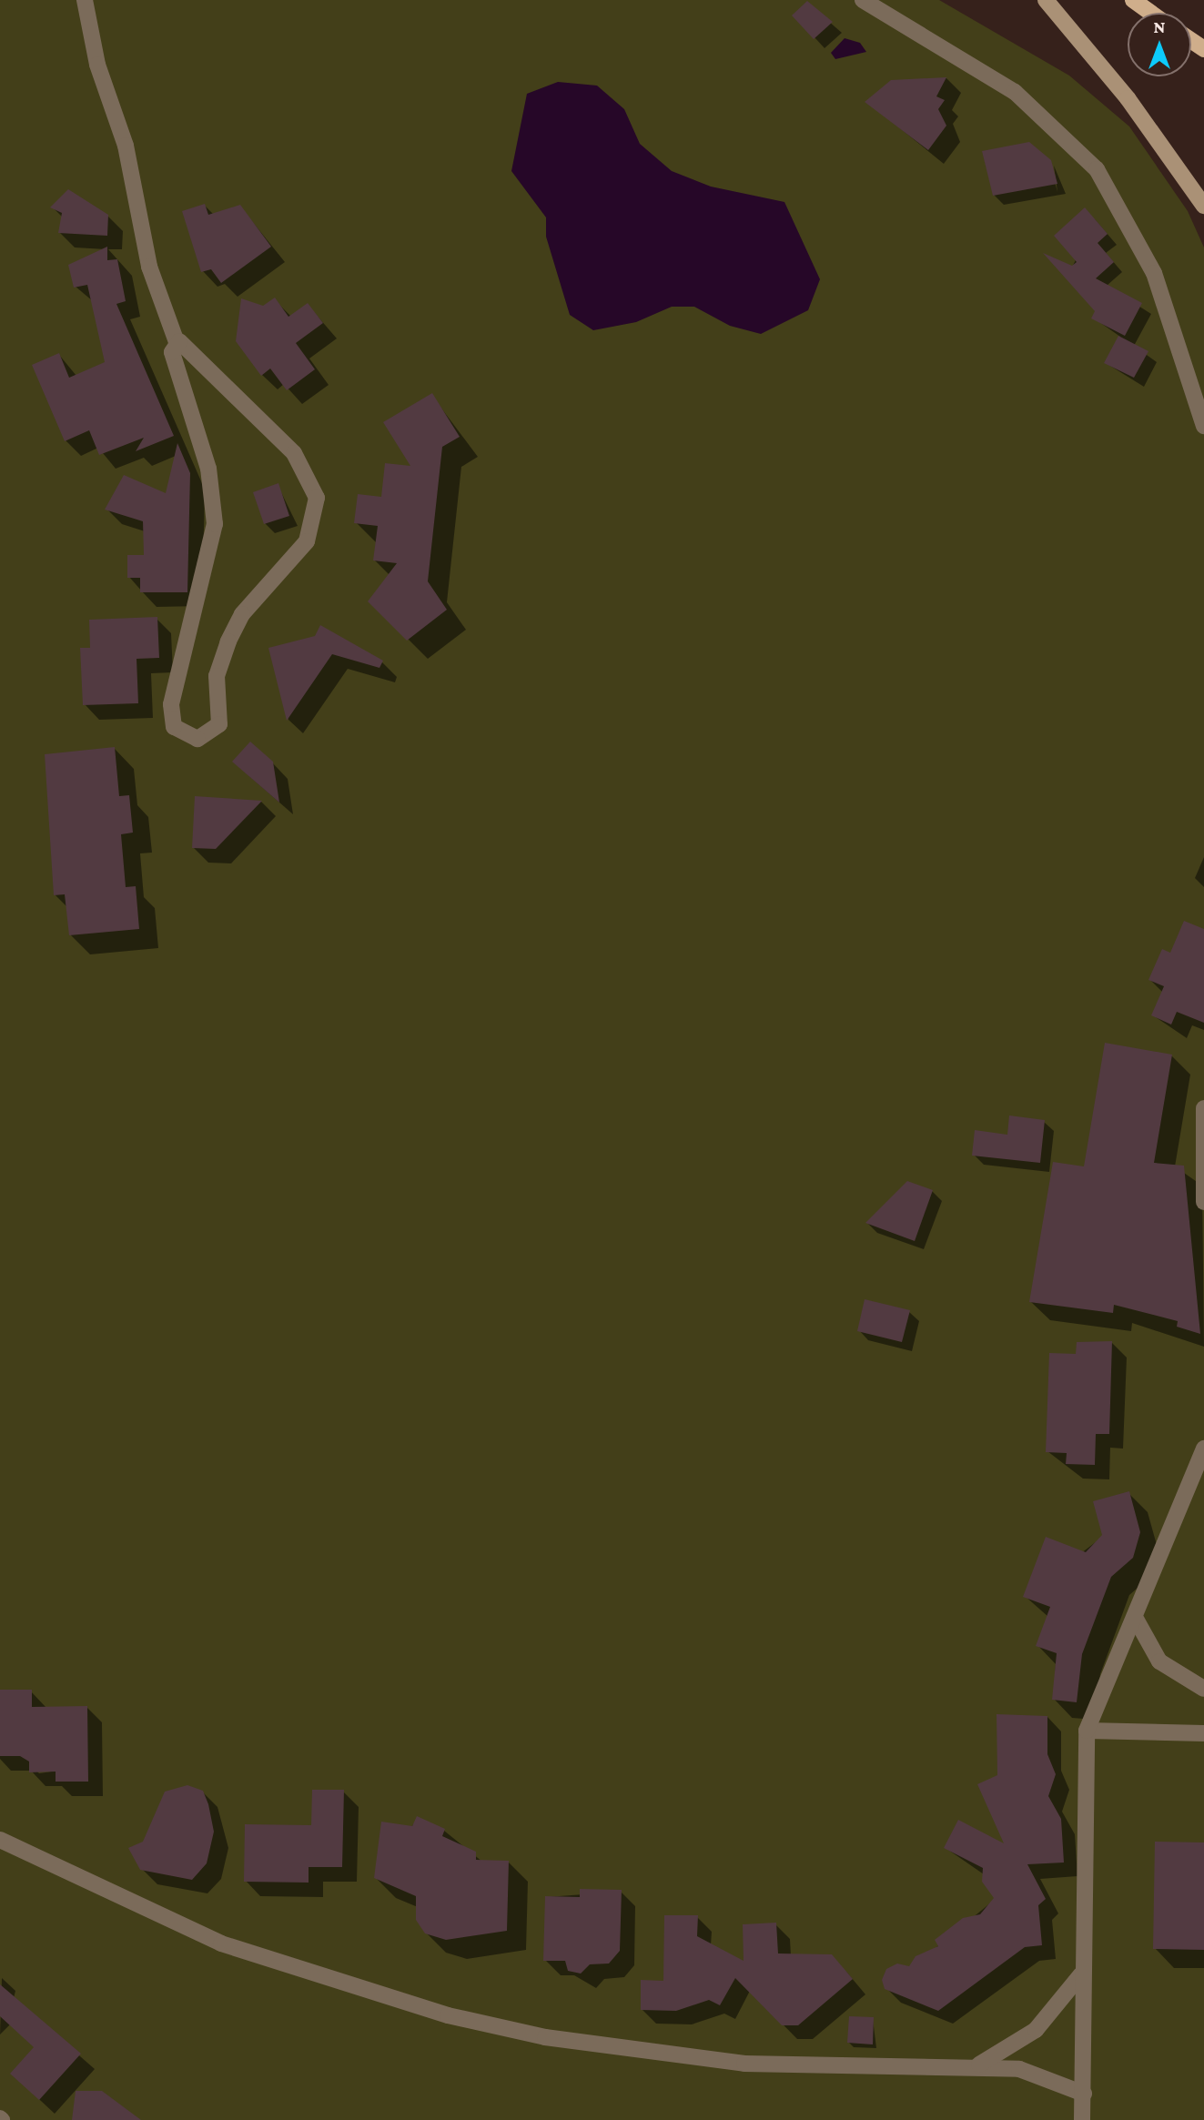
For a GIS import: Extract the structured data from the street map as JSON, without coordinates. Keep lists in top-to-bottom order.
{
  "north": "top"
}
